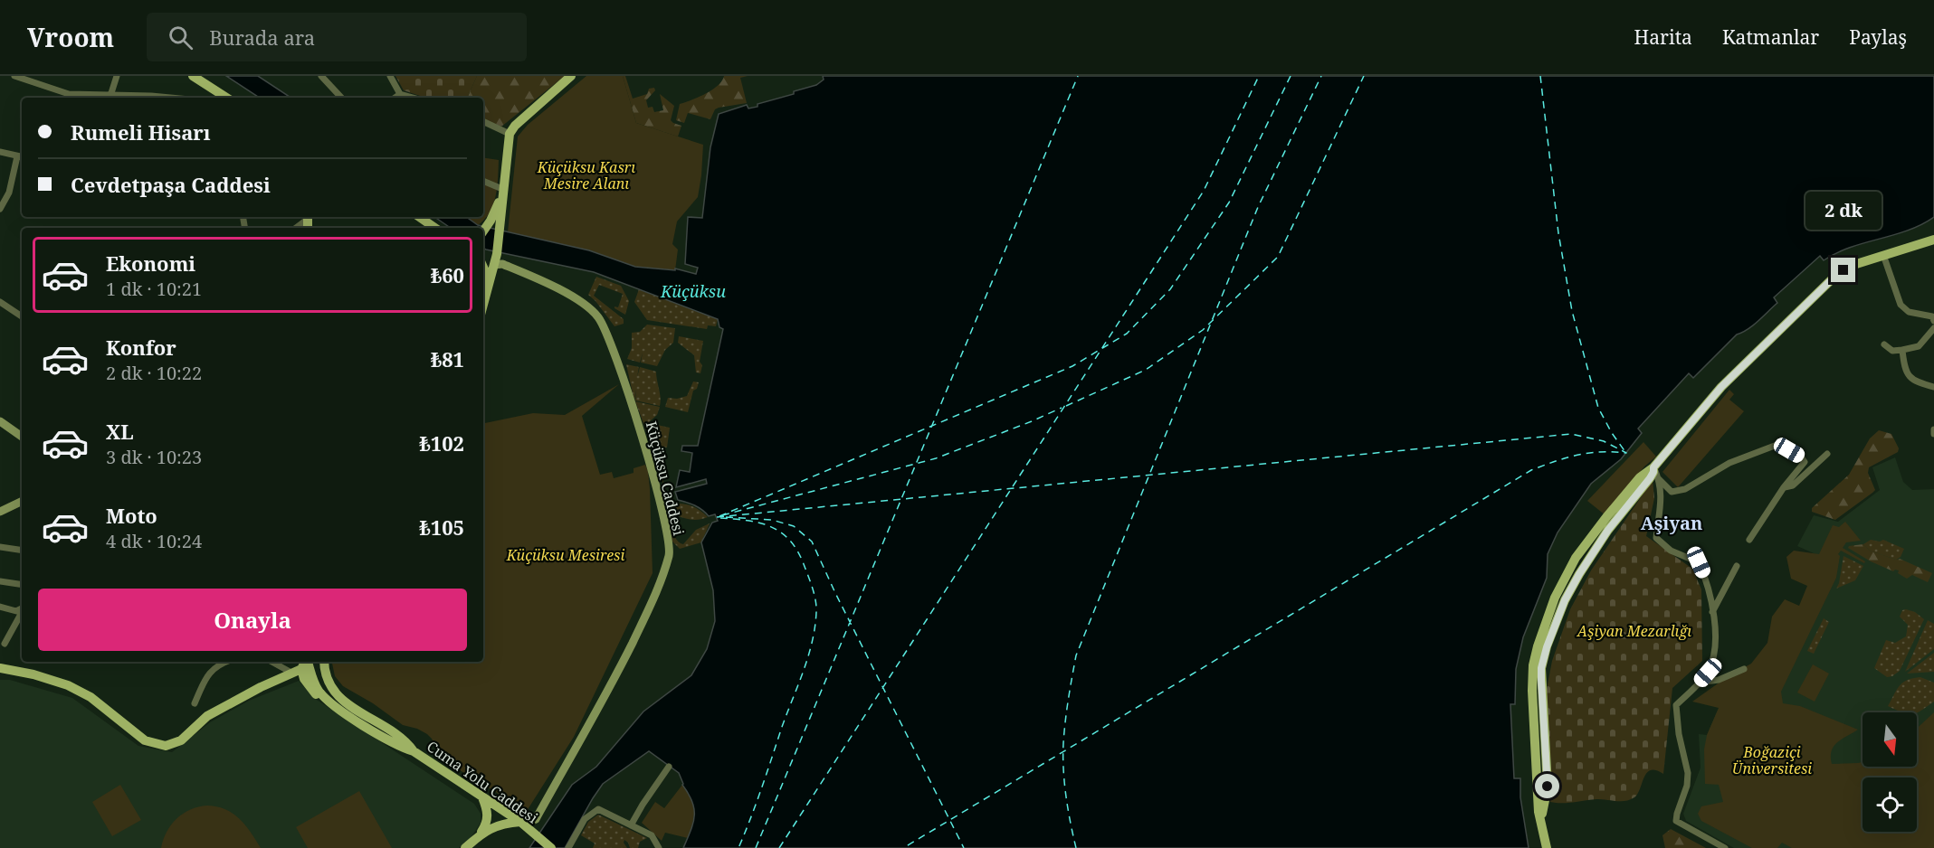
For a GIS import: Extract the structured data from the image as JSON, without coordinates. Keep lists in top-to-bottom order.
{
  "streets": {
    "main road": ["Cuma Yolu Caddesi"],
    "street": ["Küçüksu Caddesi"]
  },
  "crossings": [
    ["Küçüksu Caddesi", "Cuma Yolu Caddesi"]
  ],
  "districts": ["Aşiyan"],
  "water": ["Küçüksu"],
  "parks": [
    "Küçüksu Kasrı Mesire Alanı",
    "Küçüksu Mesiresi",
    "Aşiyan Mezarlığı",
    "Boğaziçi Üniversitesi"
  ],
  "north": "bottom",
  "page": {
    "header": "Vroom",
    "search": "Burada ara",
    "nav": ["Harita", "Katmanlar", "Paylaş"],
    "banner": ["Rumeli Hisarı", "Cevdetpaşa Caddesi"],
    "bubble": "2 dk",
    "list": [
      {
        "name": "Ekonomi",
        "note": "1 dk · 10:21",
        "value": "₺60"
      },
      {
        "name": "Konfor",
        "note": "2 dk · 10:22",
        "value": "₺81"
      },
      {
        "name": "XL",
        "note": "3 dk · 10:23",
        "value": "₺102"
      },
      {
        "name": "Moto",
        "note": "4 dk · 10:24",
        "value": "₺105"
      }
    ],
    "buttons": "Onayla"
  }
}
